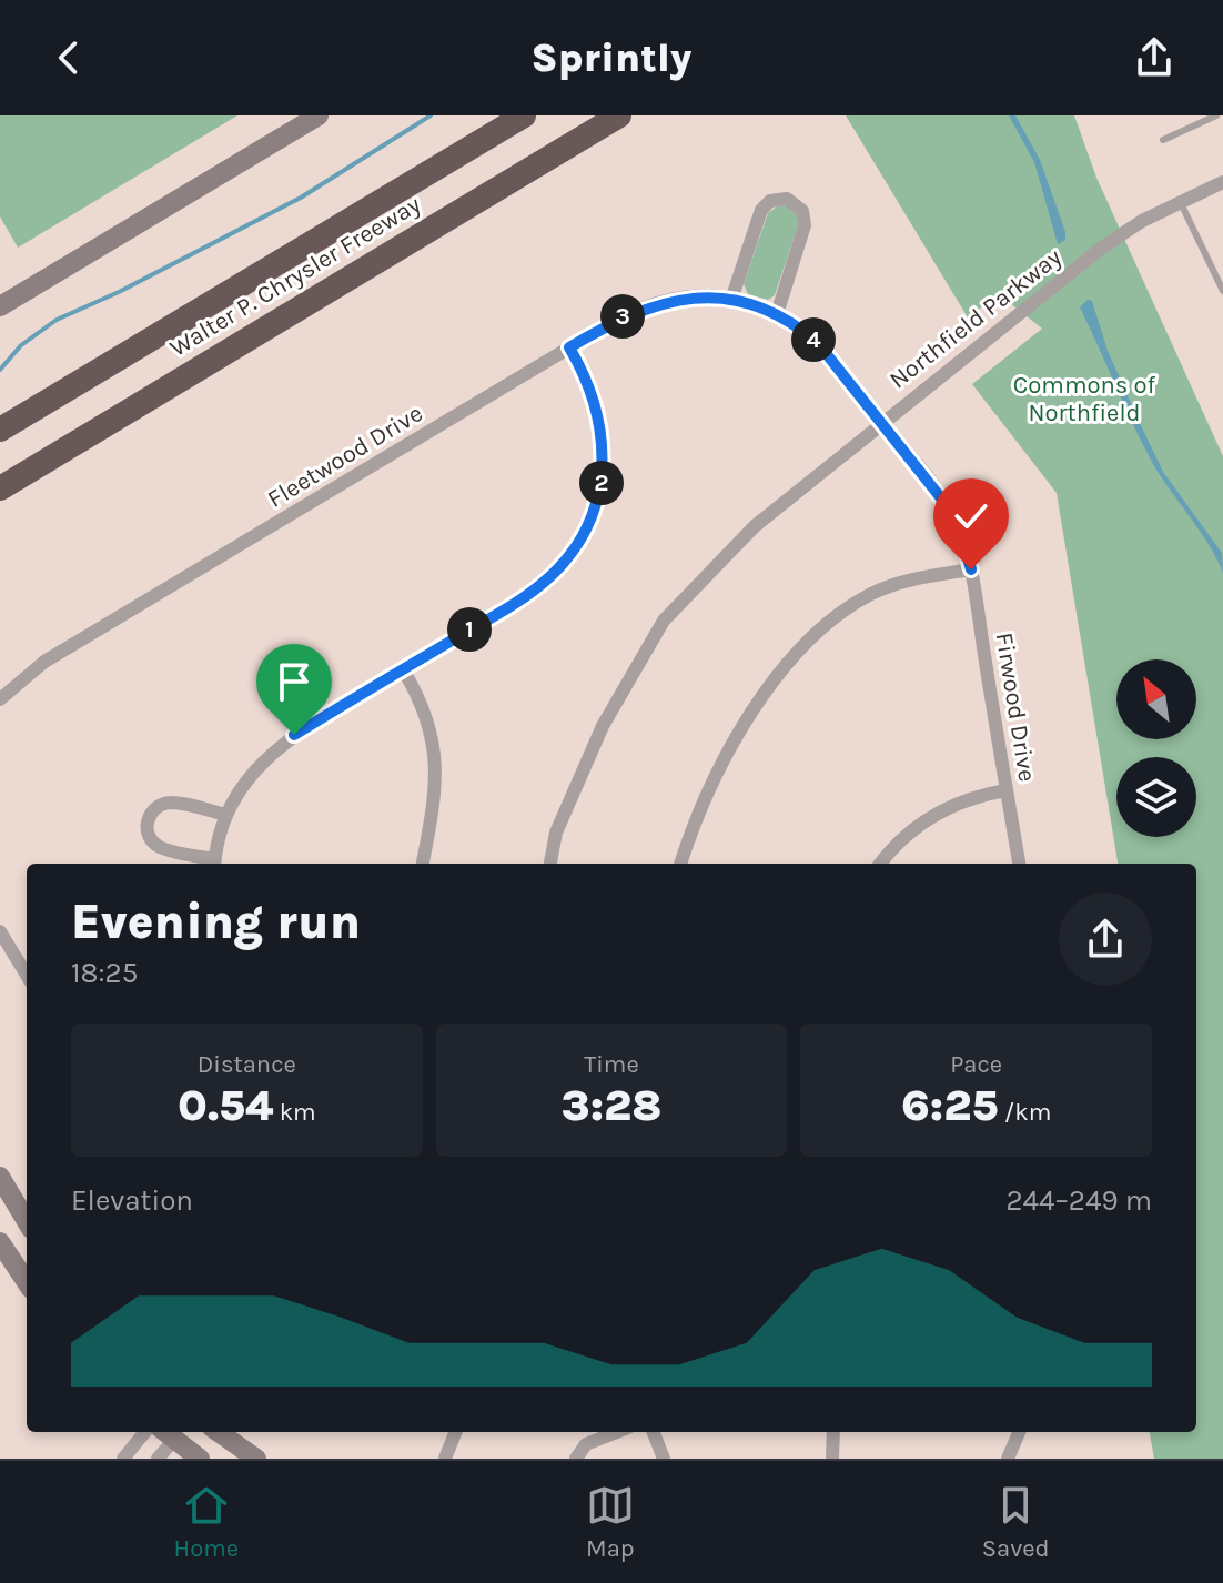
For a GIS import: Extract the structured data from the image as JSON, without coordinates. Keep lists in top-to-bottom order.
{
  "streets": {
    "highway": ["Walter P. Chrysler Freeway"],
    "street": ["Northfield Parkway", "Fleetwood Drive", "Firwood Drive"]
  },
  "crossings": [
    ["Northfield Parkway", "Fleetwood Drive"],
    ["Northfield Parkway", "Firwood Drive"],
    ["Fleetwood Drive", "Firwood Drive"]
  ],
  "parks": ["Commons of Northfield"],
  "north": "top left",
  "page": {
    "header": "Sprintly",
    "pins": [
      "3",
      "4",
      "2",
      "1"
    ],
    "heading": ["Evening run", "18:25"],
    "stats": [
      ["Distance", "0.54 km"],
      ["Time", "3:28"],
      ["Pace", "6:25 /km"]
    ],
    "chart": ["Elevation", "244–249 m"],
    "tabs": ["Home", "Map", "Saved"]
  }
}
